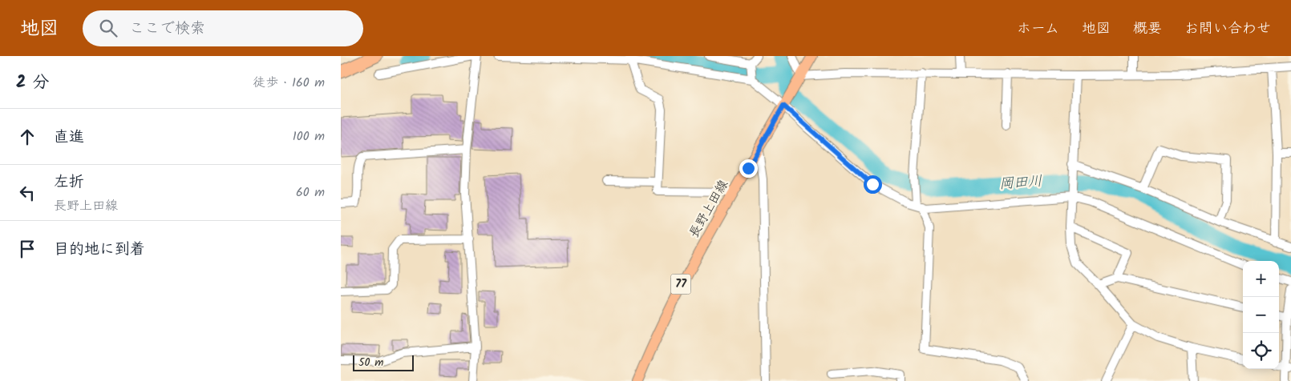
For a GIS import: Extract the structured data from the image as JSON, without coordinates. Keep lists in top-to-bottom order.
{
  "streets": {
    "main road": ["長野上田線", "77"]
  },
  "water": ["岡田川"],
  "scale_bar": "50 m",
  "page": {
    "header": "地図",
    "search": "ここで検索",
    "nav": [
      "ホーム",
      "地図",
      "概要",
      "お問い合わせ"
    ],
    "heading": ["2 分", "徒歩 · 160 m"],
    "list": [
      ["直進", "100 m"],
      ["左折", "長野上田線", "60 m"],
      "目的地に到着"
    ],
    "map_buttons": ["+", "−"],
    "scale": "50 m"
  }
}
